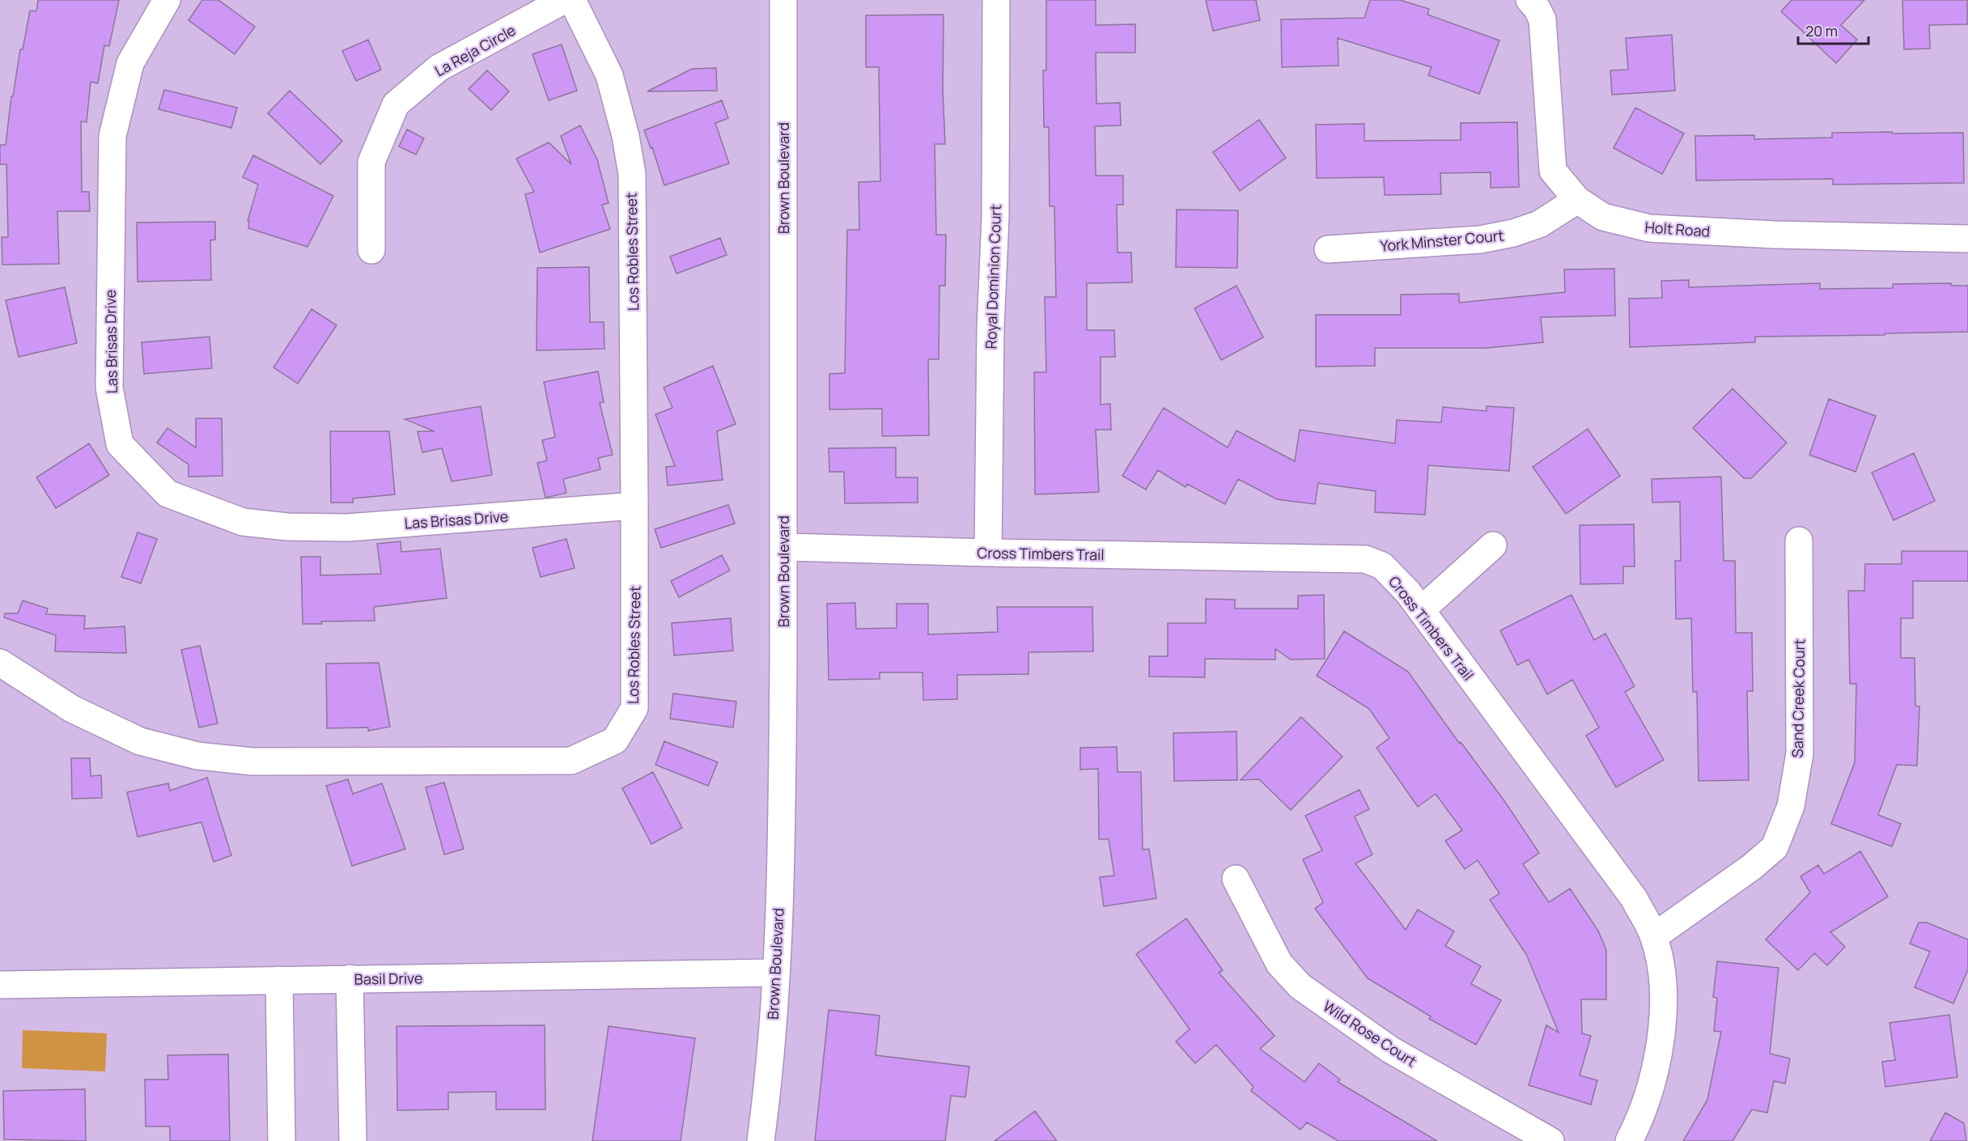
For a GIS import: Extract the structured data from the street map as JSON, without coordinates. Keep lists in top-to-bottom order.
{
  "streets": {
    "street": [
      "La Reja Circle",
      "Brown Boulevard",
      "Holt Road",
      "York Minster Court",
      "Los Robles Street",
      "Royal Dominion Court",
      "Las Brisas Drive",
      "Cross Timbers Trail",
      "Sand Creek Court",
      "Basil Drive",
      "Wild Rose Court"
    ]
  },
  "crossings": [
    ["Brown Boulevard", "Cross Timbers Trail"],
    ["Brown Boulevard", "Basil Drive"],
    ["Holt Road", "York Minster Court"],
    ["Los Robles Street", "Las Brisas Drive"],
    ["Royal Dominion Court", "Cross Timbers Trail"],
    ["Cross Timbers Trail", "Sand Creek Court"]
  ],
  "scale_bar": "20 m"
}
